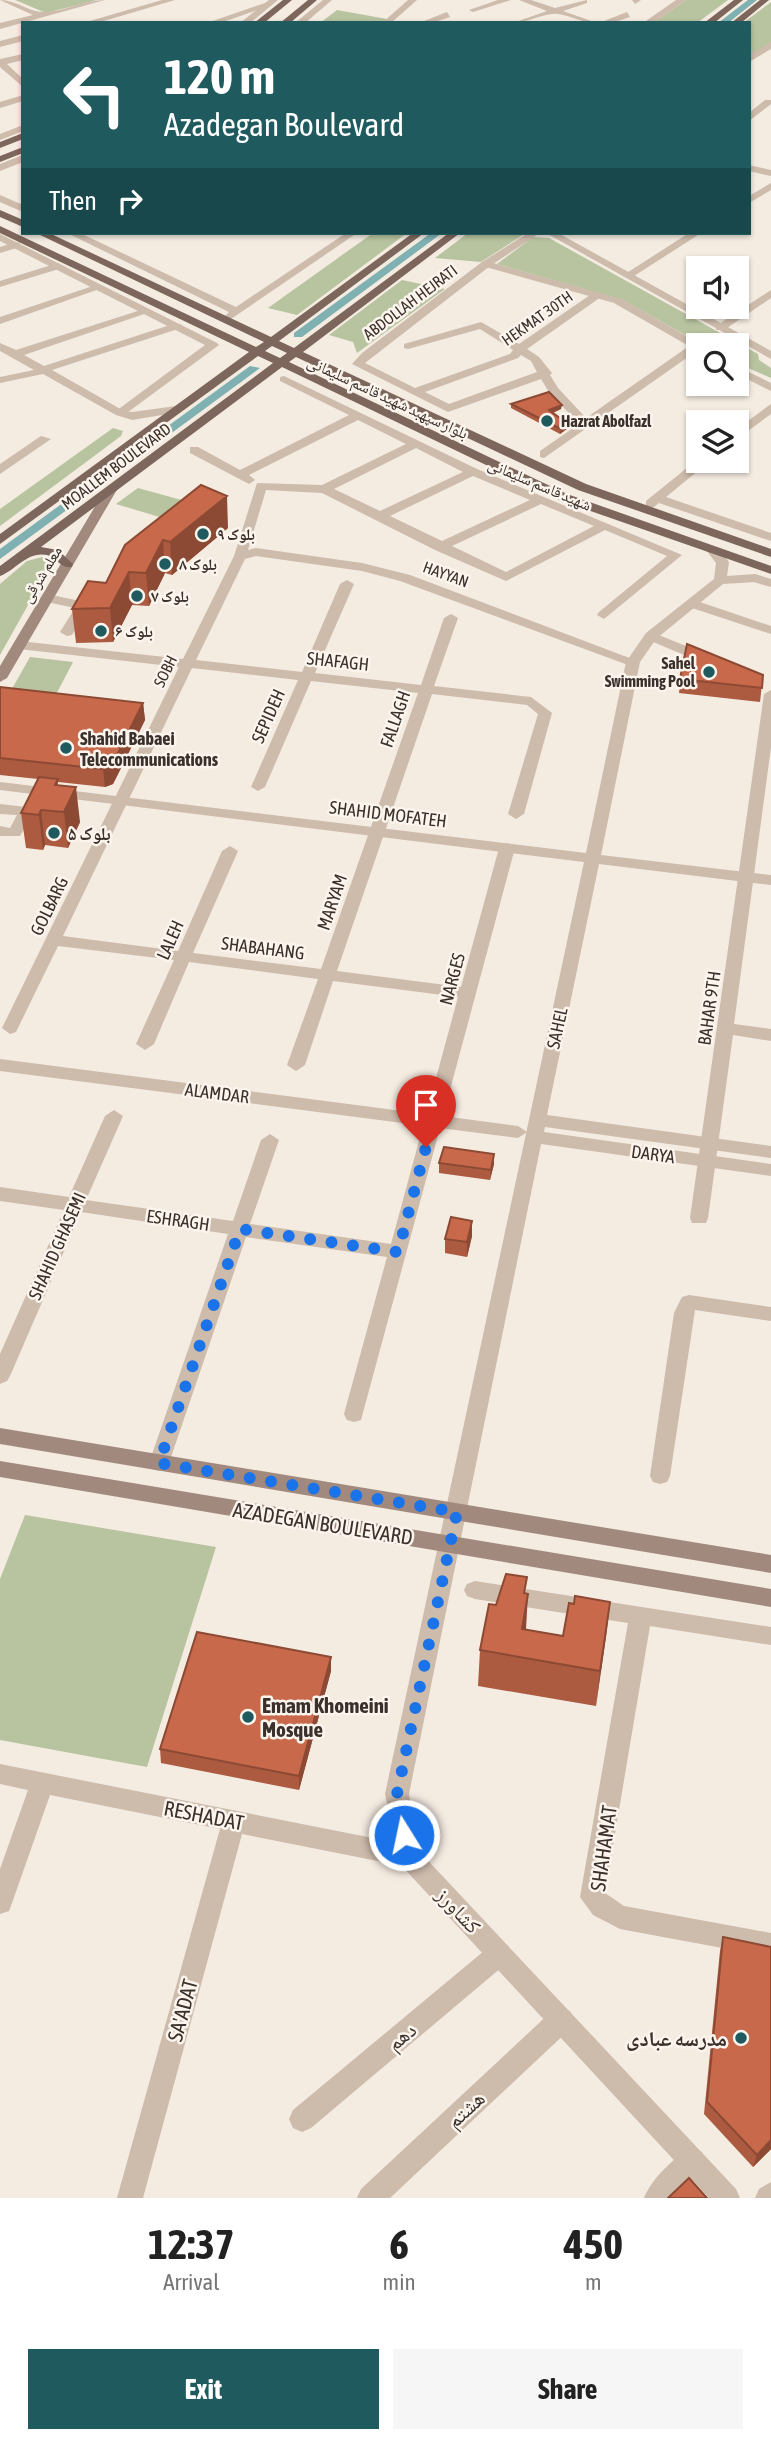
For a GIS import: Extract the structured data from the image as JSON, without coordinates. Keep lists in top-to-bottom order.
{
  "streets": {
    "main road": [
      "بلوار سپهبد شهید قاسم سلیمانی",
      "MOALLEM BOULEVARD",
      "معلم شرقی",
      "AZADEGAN BOULEVARD"
    ],
    "street": [
      "ABDOLLAH HEJRATI",
      "HEKMAT 30TH",
      "شهید قاسم سلیمانی",
      "HAYYAN",
      "SHAFAGH",
      "SOBH",
      "SEPIDEH",
      "FALLAGH",
      "SHAHID MOFATEH",
      "MARYAM",
      "GOLBARG",
      "LALEH",
      "SHABAHANG",
      "NARGES",
      "BAHAR 9TH",
      "SAHEL",
      "ALAMDAR",
      "DARYA",
      "ESHRAGH",
      "SHAHID GHASEMI",
      "RESHADAT",
      "SHAHAMAT",
      "کشاورز",
      "SA'ADAT",
      "دهم",
      "هشتم"
    ]
  },
  "crossings": [
    ["ABDOLLAH HEJRATI", "HEKMAT 30TH"],
    ["بلوار سپهبد شهید قاسم سلیمانی", "MOALLEM BOULEVARD"],
    ["MOALLEM BOULEVARD", "معلم شرقی"],
    ["معلم شرقی", "SHAFAGH"],
    ["HAYYAN", "SOBH"],
    ["HAYYAN", "SAHEL"],
    ["SHAFAGH", "SOBH"],
    ["SHAFAGH", "SEPIDEH"],
    ["SHAFAGH", "FALLAGH"],
    ["SOBH", "SHAHID MOFATEH"],
    ["SOBH", "GOLBARG"],
    ["FALLAGH", "SHAHID MOFATEH"],
    ["FALLAGH", "MARYAM"],
    ["SHAHID MOFATEH", "MARYAM"],
    ["SHAHID MOFATEH", "GOLBARG"],
    ["SHAHID MOFATEH", "NARGES"],
    ["SHAHID MOFATEH", "BAHAR 9TH"],
    ["SHAHID MOFATEH", "SAHEL"],
    ["MARYAM", "SHABAHANG"],
    ["GOLBARG", "SHABAHANG"],
    ["LALEH", "SHABAHANG"],
    ["SHABAHANG", "NARGES"],
    ["NARGES", "ALAMDAR"],
    ["NARGES", "ESHRAGH"],
    ["BAHAR 9TH", "DARYA"],
    ["SAHEL", "ALAMDAR"],
    ["SAHEL", "DARYA"],
    ["SAHEL", "AZADEGAN BOULEVARD"],
    ["ALAMDAR", "DARYA"],
    ["ESHRAGH", "SHAHID GHASEMI"],
    ["RESHADAT", "کشاورز"],
    ["RESHADAT", "SA'ADAT"],
    ["کشاورز", "دهم"],
    ["کشاورز", "هشتم"]
  ],
  "places": [
    "Hazrat Abolfazl",
    "بلوک ۹",
    "بلوک ۸",
    "بلوک ۷",
    "بلوک ۶",
    "Sahel Swimming Pool",
    "Shahid Babaei Telecommunications",
    "بلوک ۵",
    "Emam Khomeini Mosque",
    "مدرسه عبادی"
  ],
  "page": {
    "turn": ["120 m", "Azadegan Boulevard"],
    "then": "Then",
    "eta": [
      "12:37",
      "Arrival",
      "6",
      "min",
      "450",
      "m"
    ],
    "buttons": ["Exit", "Share"]
  }
}
